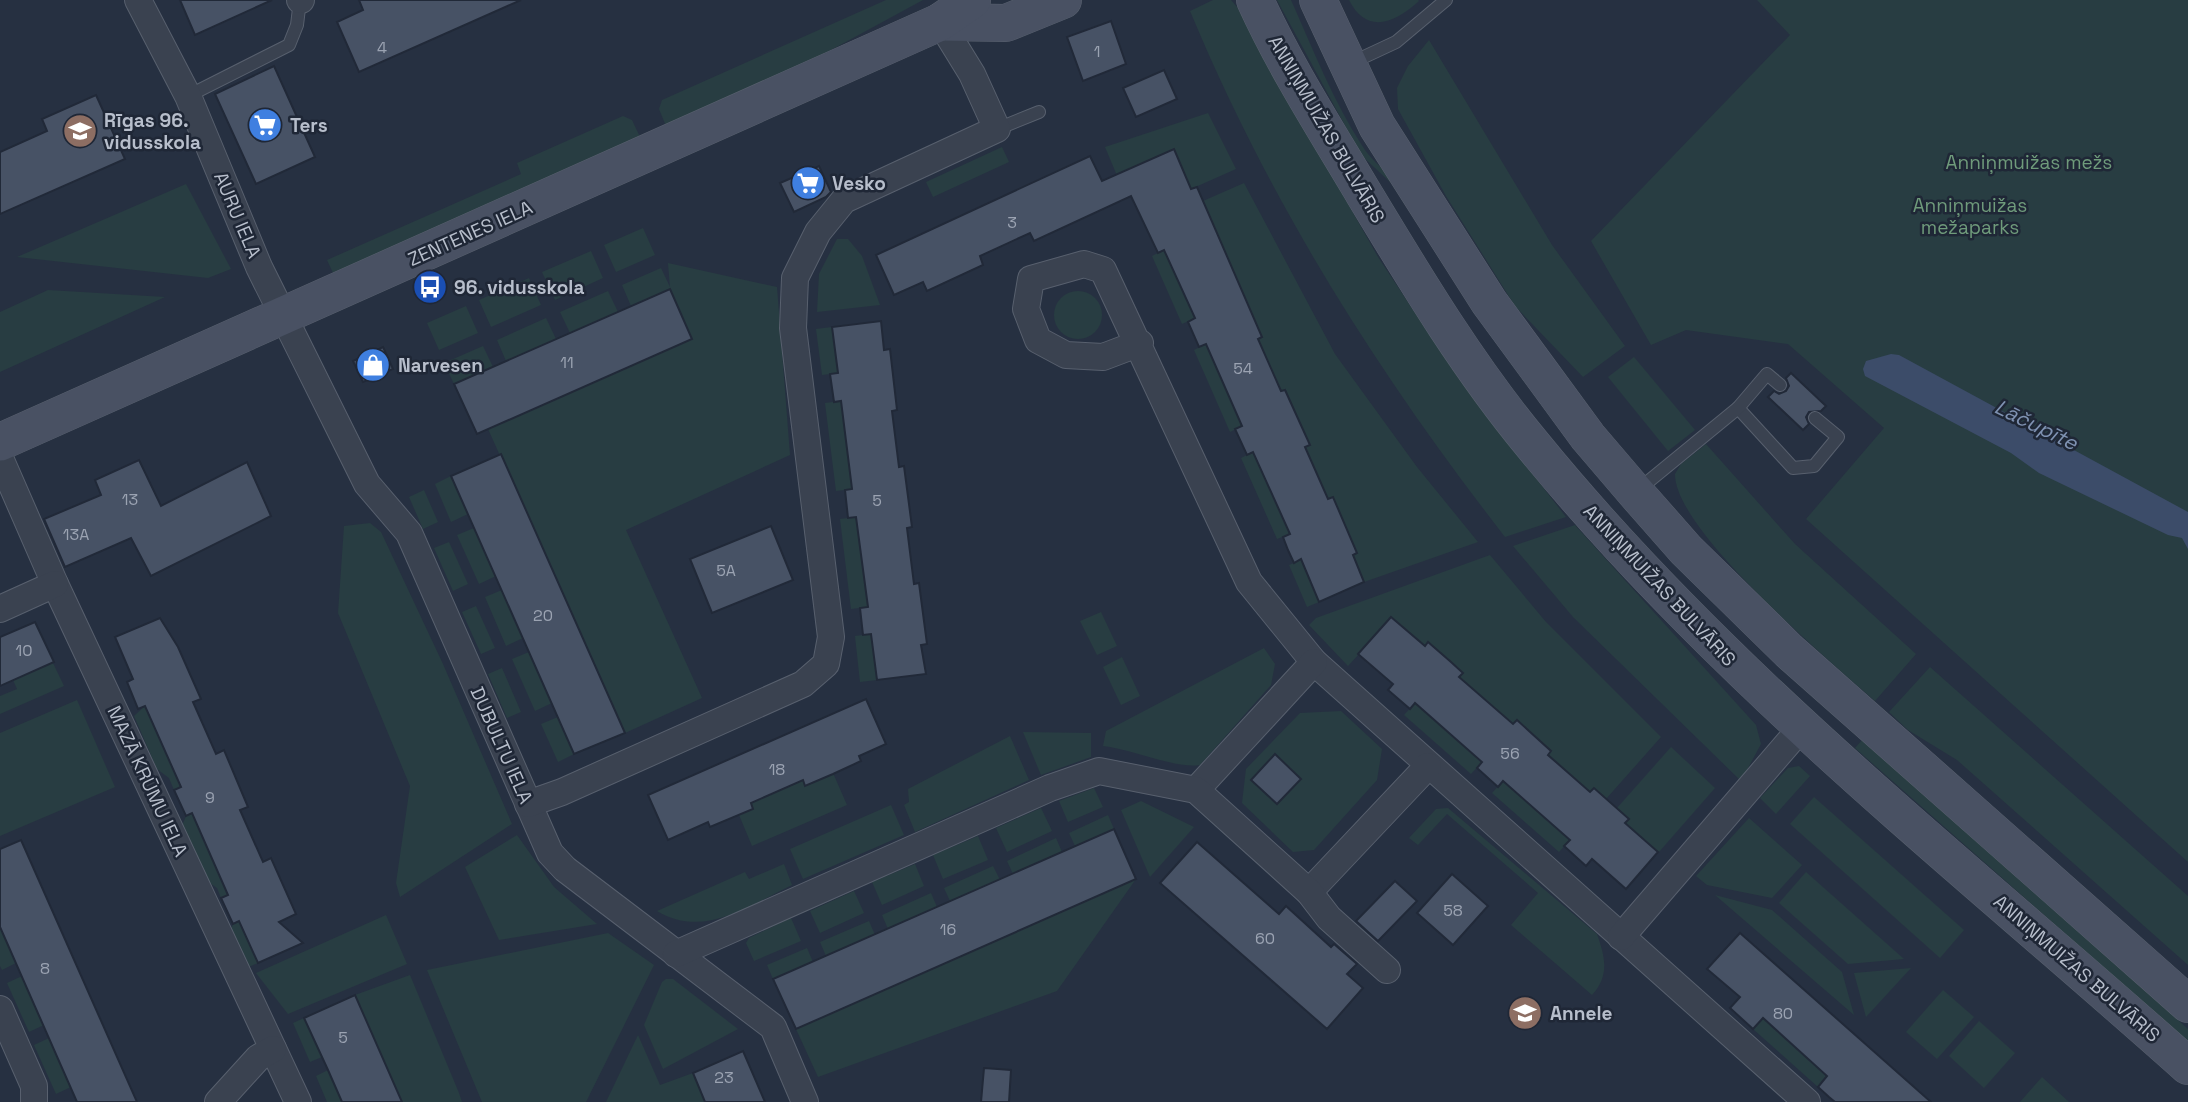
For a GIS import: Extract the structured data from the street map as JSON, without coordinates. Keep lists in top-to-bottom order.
{
  "streets": {
    "street": [
      "ANNIŅMUIŽAS BULVĀRIS",
      "AURU IELA",
      "ZENTENES IELA",
      "DUBULTU IELA",
      "MAZĀ KRŪMU IELA"
    ]
  },
  "crossings": [
    ["AURU IELA", "ZENTENES IELA"],
    ["AURU IELA", "DUBULTU IELA"],
    ["ZENTENES IELA", "DUBULTU IELA"]
  ],
  "water": ["Lāčupīte"],
  "parks": ["Anniņmuižas mežs", "Anniņmuižas mežaparks"],
  "places": {
    "supermarket": ["Ters", "Vesko"],
    "school or university": ["Rīgas 96. vidusskola", "Annele"],
    "bus stop": ["96. vidusskola"],
    "shop": ["Narvesen"]
  },
  "house_numbers": [
    "4",
    "1",
    "3",
    "11",
    "54",
    "13",
    "5",
    "13A",
    "5A",
    "20",
    "10",
    "56",
    "18",
    "9",
    "58",
    "16",
    "60",
    "8",
    "80",
    "5",
    "23"
  ]
}
